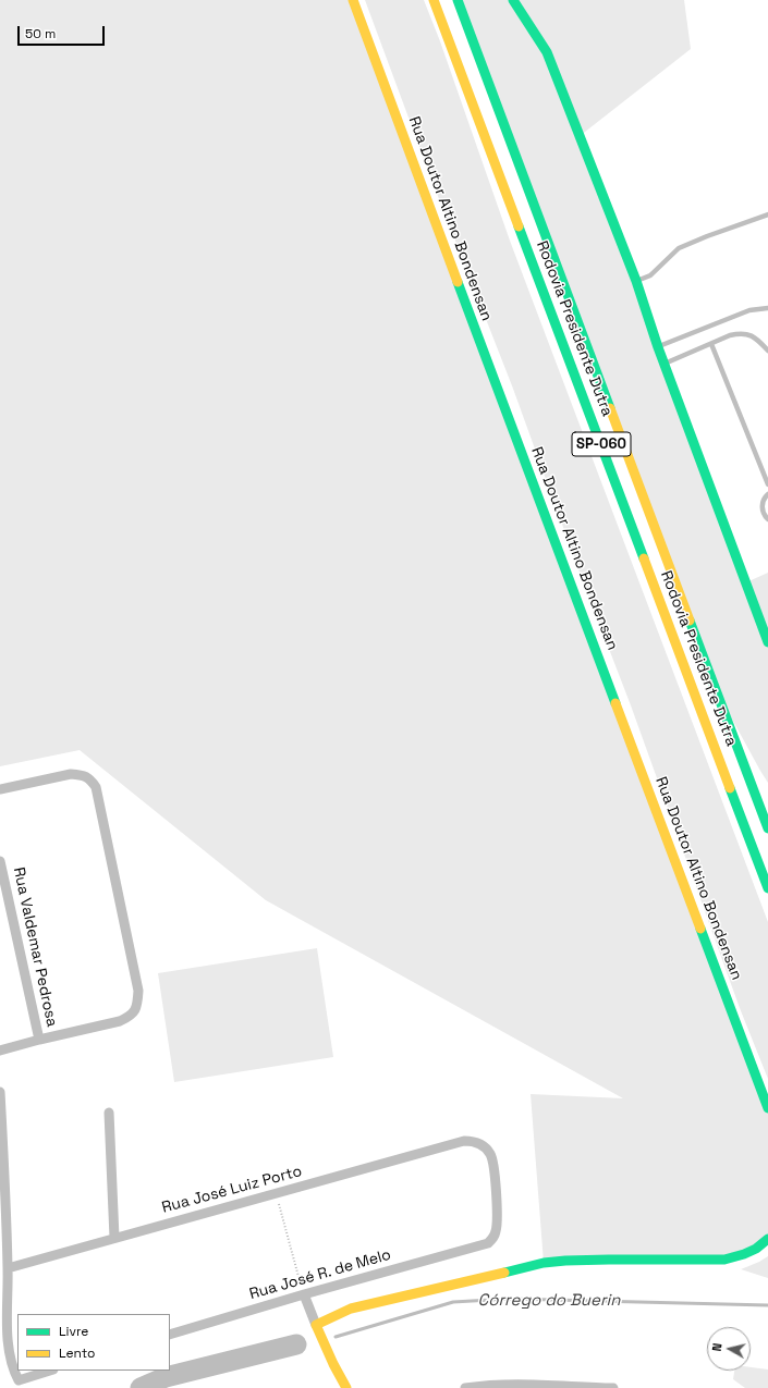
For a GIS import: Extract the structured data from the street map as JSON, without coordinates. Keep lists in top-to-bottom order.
{
  "streets": {
    "main road": ["Rua Doutor Altino Bondensan", "Rodovia Presidente Dutra", "SP-060"],
    "street": ["Rua Valdemar Pedrosa", "Rua José Luiz Porto", "Rua José R. de Melo"]
  },
  "crossings": [
    ["Rua José Luiz Porto", "Rua José R. de Melo"]
  ],
  "water": ["Córrego do Buerin"],
  "legend": ["Livre", "Lento"],
  "scale_bar": "50 m",
  "north": "left"
}
